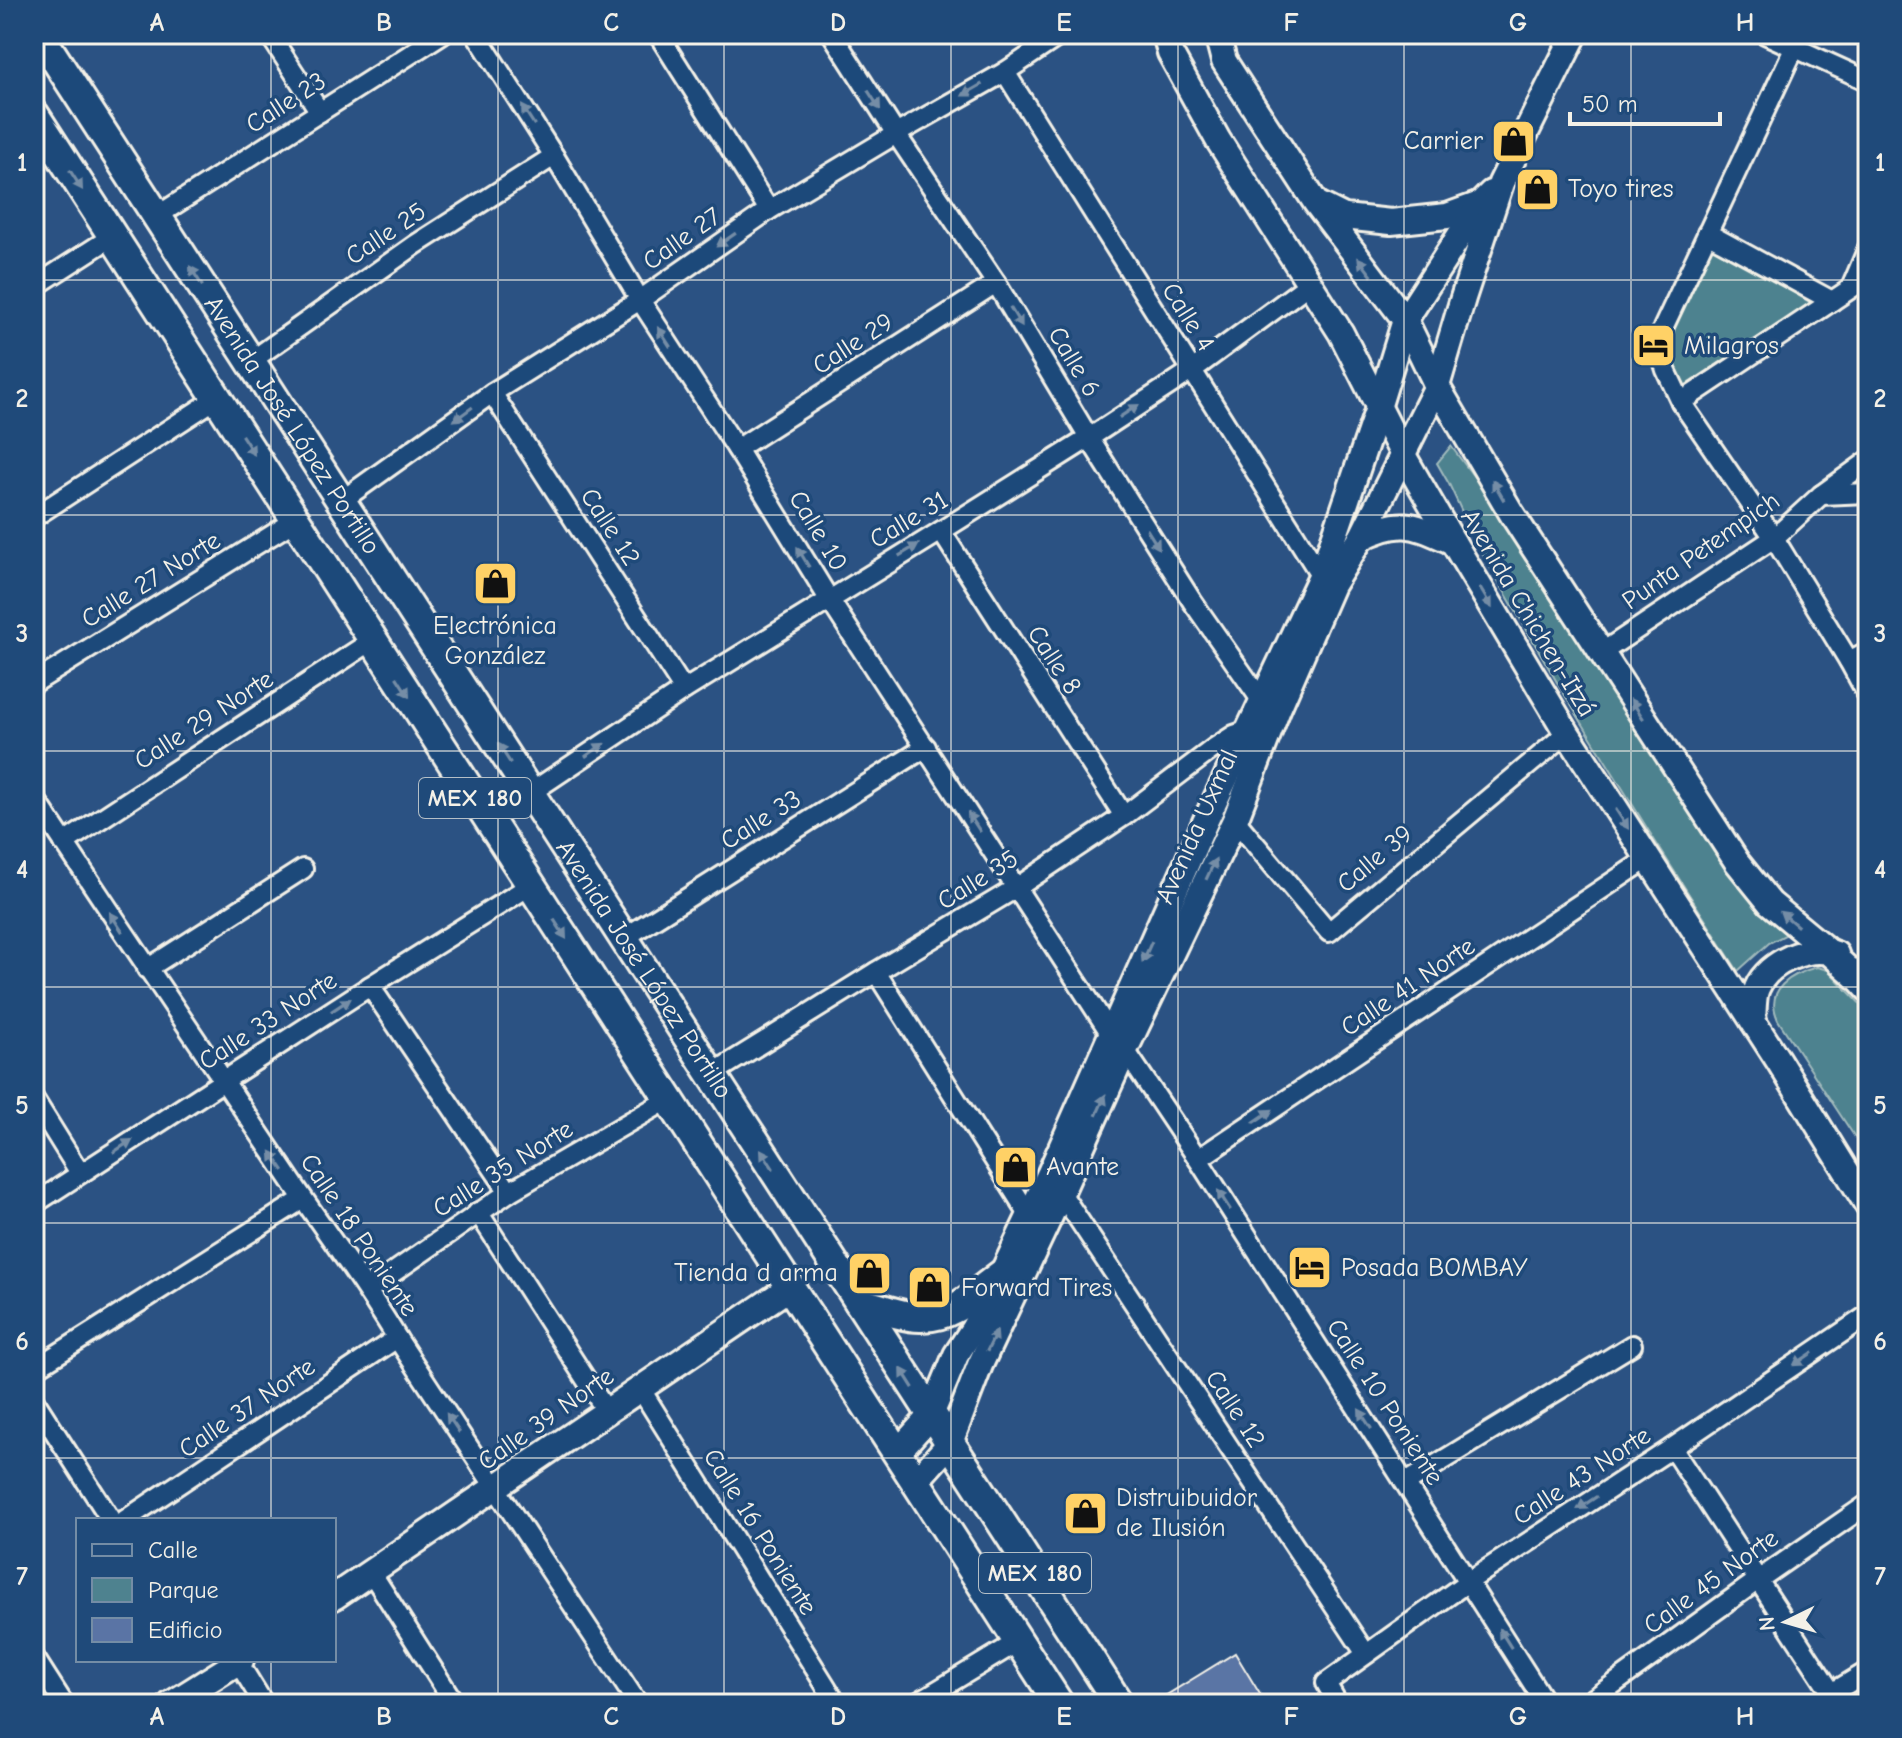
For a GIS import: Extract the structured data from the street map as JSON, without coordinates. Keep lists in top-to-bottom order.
{
  "streets": {
    "main road": [
      "Avenida José López Portillo",
      "Avenida Chichen-Itzá",
      "MEX 180",
      "Avenida Uxmal",
      "Calle 39 Norte"
    ],
    "street": [
      "Calle 23",
      "Calle 25",
      "Calle 27",
      "Calle 4",
      "Calle 29",
      "Calle 6",
      "Calle 31",
      "Calle 12",
      "Calle 10",
      "Punta Petempich",
      "Calle 27 Norte",
      "Calle 8",
      "Calle 29 Norte",
      "Calle 33",
      "Calle 39",
      "Calle 35",
      "Calle 41 Norte",
      "Calle 33 Norte",
      "Calle 35 Norte",
      "Calle 18 Poniente",
      "Calle 10 Poniente",
      "Calle 37 Norte",
      "Calle 43 Norte",
      "Calle 16 Poniente",
      "Calle 45 Norte"
    ]
  },
  "crossings": [
    ["Calle 23", "Avenida José López Portillo"],
    ["Calle 25", "Avenida José López Portillo"],
    ["Calle 25", "Calle 10"],
    ["Calle 27", "Calle 4"],
    ["Calle 27", "Calle 6"],
    ["Calle 27", "Avenida José López Portillo"],
    ["Calle 27", "Calle 12"],
    ["Calle 27", "Calle 10"],
    ["Calle 4", "Calle 31"],
    ["Calle 4", "Avenida Uxmal"],
    ["Calle 29", "Calle 6"],
    ["Calle 29", "Calle 10"],
    ["Calle 6", "Calle 31"],
    ["Calle 6", "Avenida Uxmal"],
    ["Avenida José López Portillo", "Calle 31"],
    ["Avenida José López Portillo", "Calle 27 Norte"],
    ["Avenida José López Portillo", "Calle 29 Norte"],
    ["Avenida José López Portillo", "Calle 33"],
    ["Avenida José López Portillo", "Avenida Uxmal"],
    ["Avenida José López Portillo", "Calle 35"],
    ["Avenida José López Portillo", "Calle 33 Norte"],
    ["Avenida José López Portillo", "Calle 35 Norte"],
    ["Avenida José López Portillo", "Calle 39 Norte"],
    ["Calle 31", "Calle 12"],
    ["Calle 31", "Calle 10"],
    ["Calle 31", "Avenida Chichen-Itzá"],
    ["Calle 31", "Calle 8"],
    ["Calle 12", "Avenida Uxmal"],
    ["Calle 12", "Calle 43 Norte"],
    ["Calle 10", "Calle 33"],
    ["Calle 10", "Avenida Uxmal"],
    ["Calle 10", "Calle 35"],
    ["Calle 10", "Calle 10 Poniente"],
    ["Punta Petempich", "Avenida Chichen-Itzá"],
    ["Avenida Chichen-Itzá", "Avenida Uxmal"],
    ["Avenida Chichen-Itzá", "Calle 39"],
    ["Avenida Chichen-Itzá", "Calle 41 Norte"],
    ["Calle 8", "Calle 35"],
    ["Calle 29 Norte", "Calle 18 Poniente"],
    ["Avenida Uxmal", "Calle 39"],
    ["Avenida Uxmal", "Calle 35"],
    ["Avenida Uxmal", "Calle 10 Poniente"],
    ["Calle 41 Norte", "Calle 10 Poniente"],
    ["Calle 33 Norte", "Calle 18 Poniente"],
    ["Calle 35 Norte", "Calle 18 Poniente"],
    ["Calle 18 Poniente", "Calle 37 Norte"],
    ["Calle 18 Poniente", "Calle 39 Norte"],
    ["Calle 10 Poniente", "Calle 43 Norte"],
    ["Calle 39 Norte", "Calle 16 Poniente"]
  ],
  "one_way": [
    "Calle 27",
    "Calle 6",
    "Calle 31",
    "Calle 10",
    "Calle 41 Norte",
    "Calle 10 Poniente"
  ],
  "places": {
    "shop": [
      "Carrier",
      "Toyo tires",
      "Electrónica González",
      "Avante",
      "Tienda d arma",
      "Forward Tires",
      "Distruibuidor de Ilusión"
    ],
    "hotel": ["Milagros", "Posada BOMBAY"]
  },
  "legend": ["Calle", "Parque", "Edificio"],
  "scale_bar": "50 m",
  "north": "left",
  "grid": {
    "columns": [
      "A",
      "B",
      "C",
      "D",
      "E",
      "F",
      "G",
      "H"
    ],
    "rows": [
      "1",
      "2",
      "3",
      "4",
      "5",
      "6",
      "7"
    ]
  }
}
